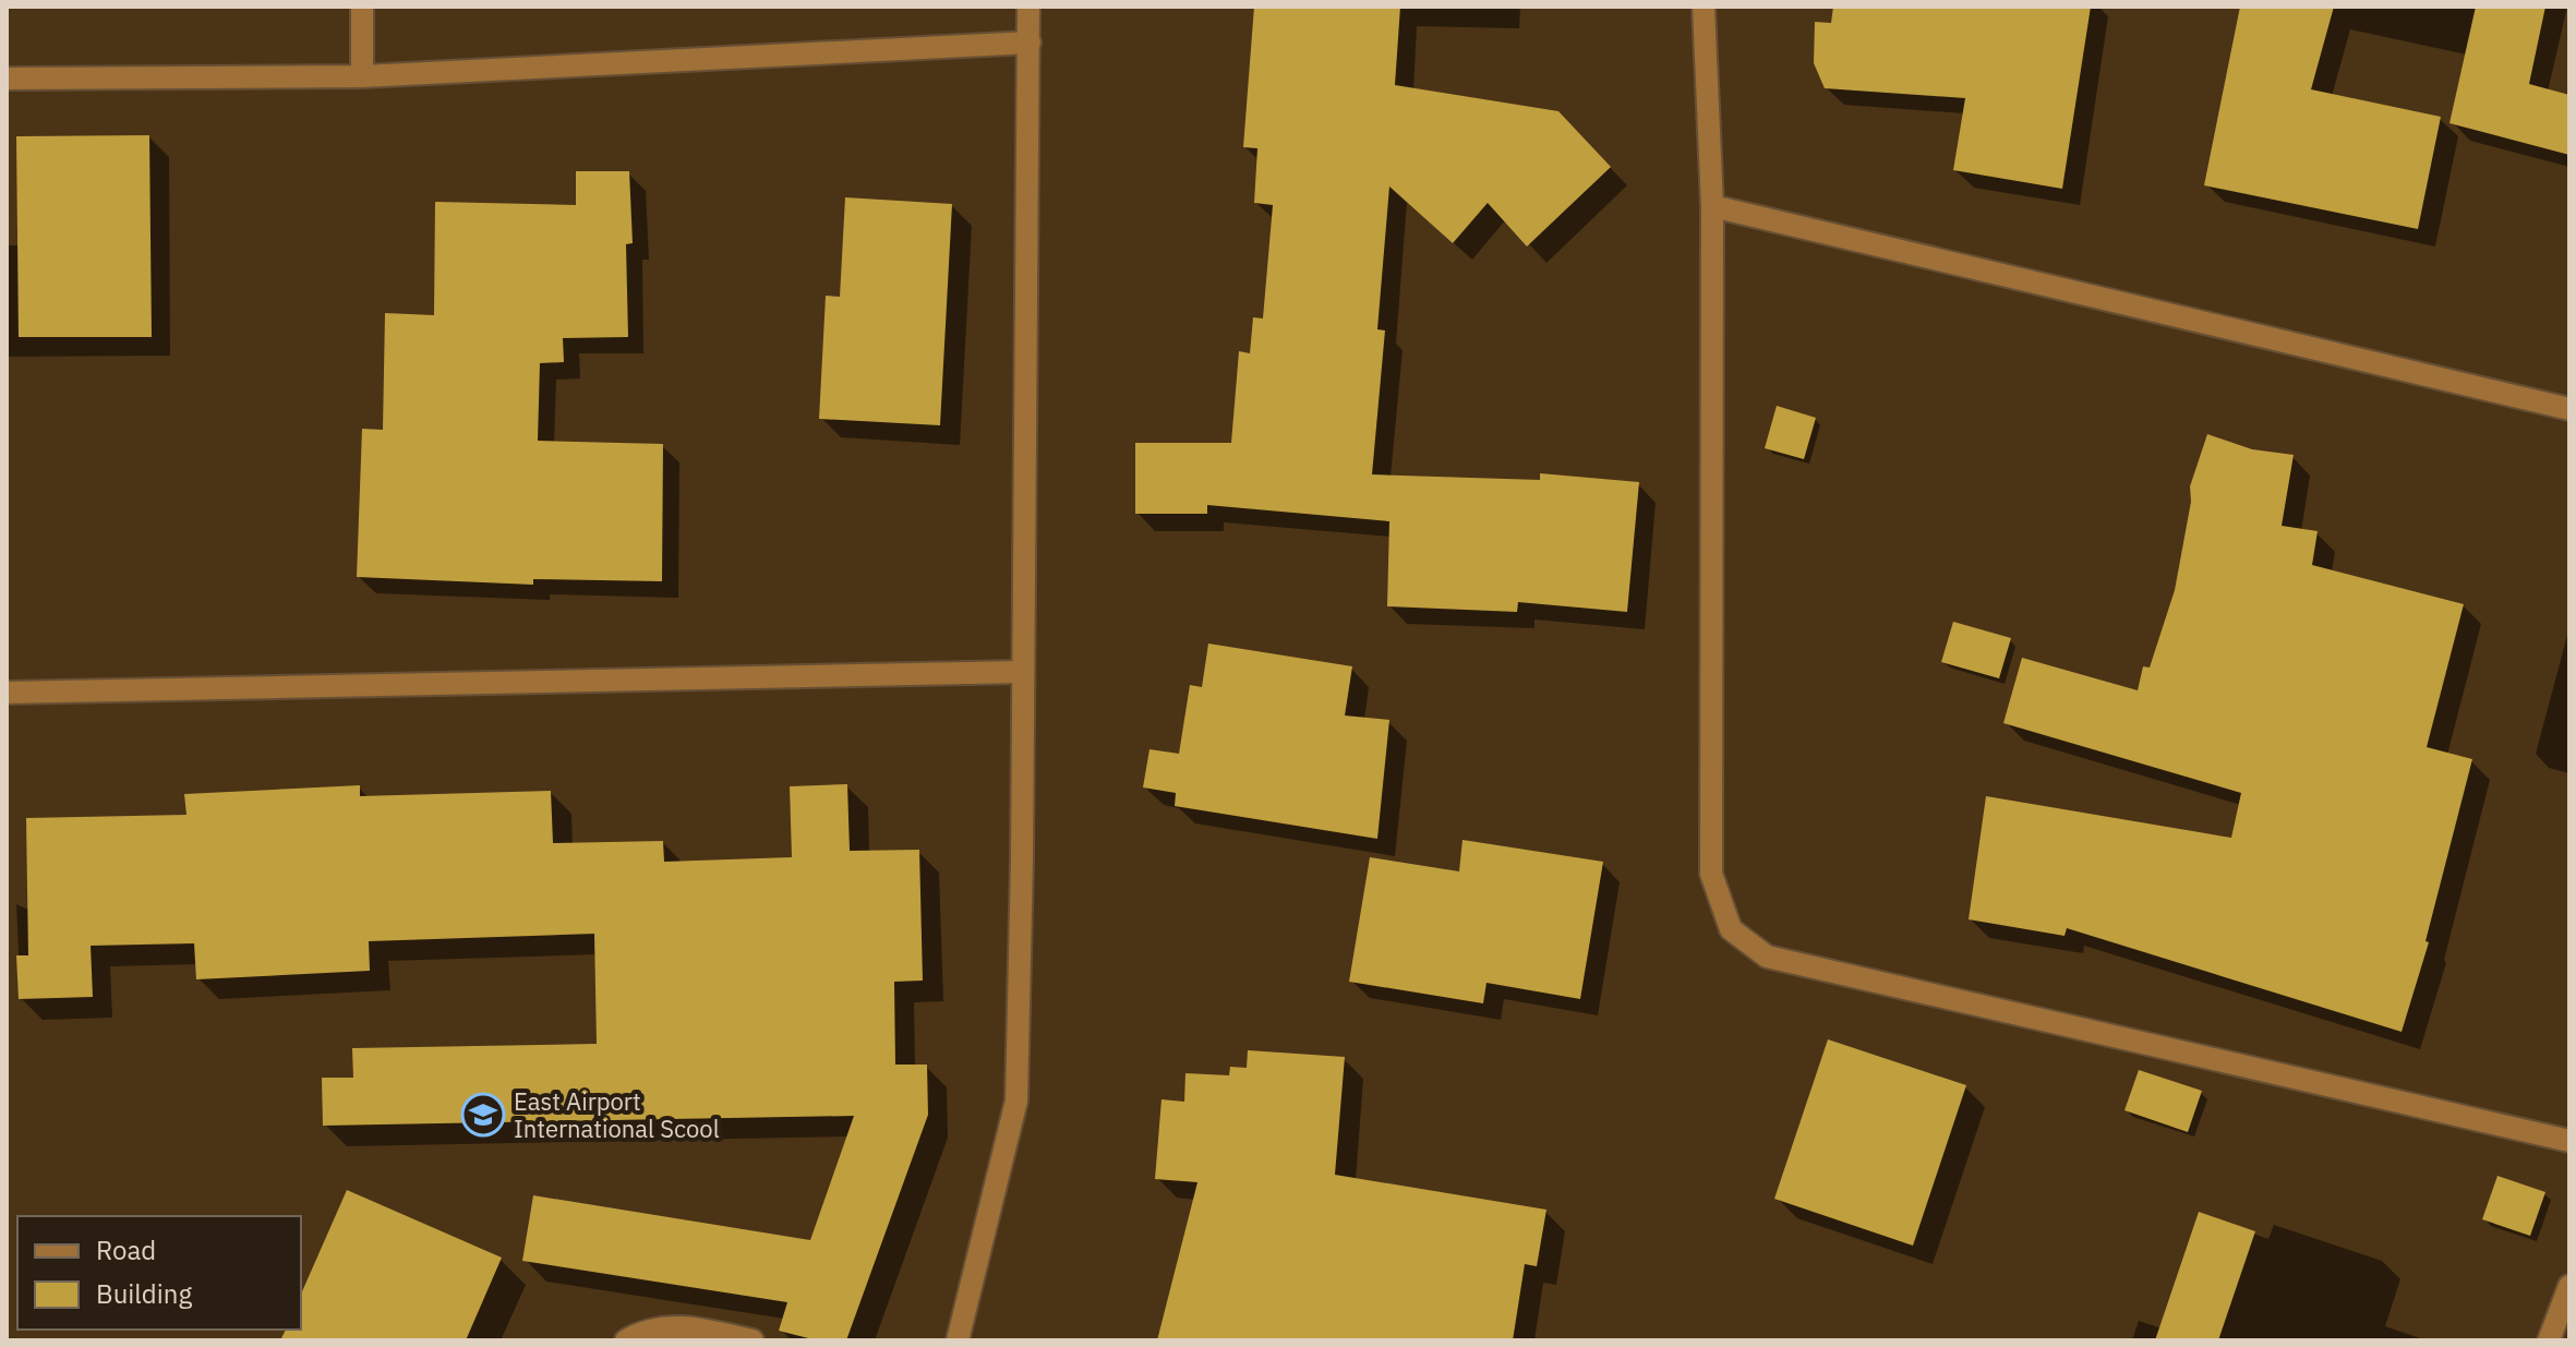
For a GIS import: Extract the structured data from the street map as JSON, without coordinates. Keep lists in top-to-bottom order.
{
  "places": {
    "school or university": ["East Airport International Scool"]
  },
  "legend": ["Road", "Building"]
}
